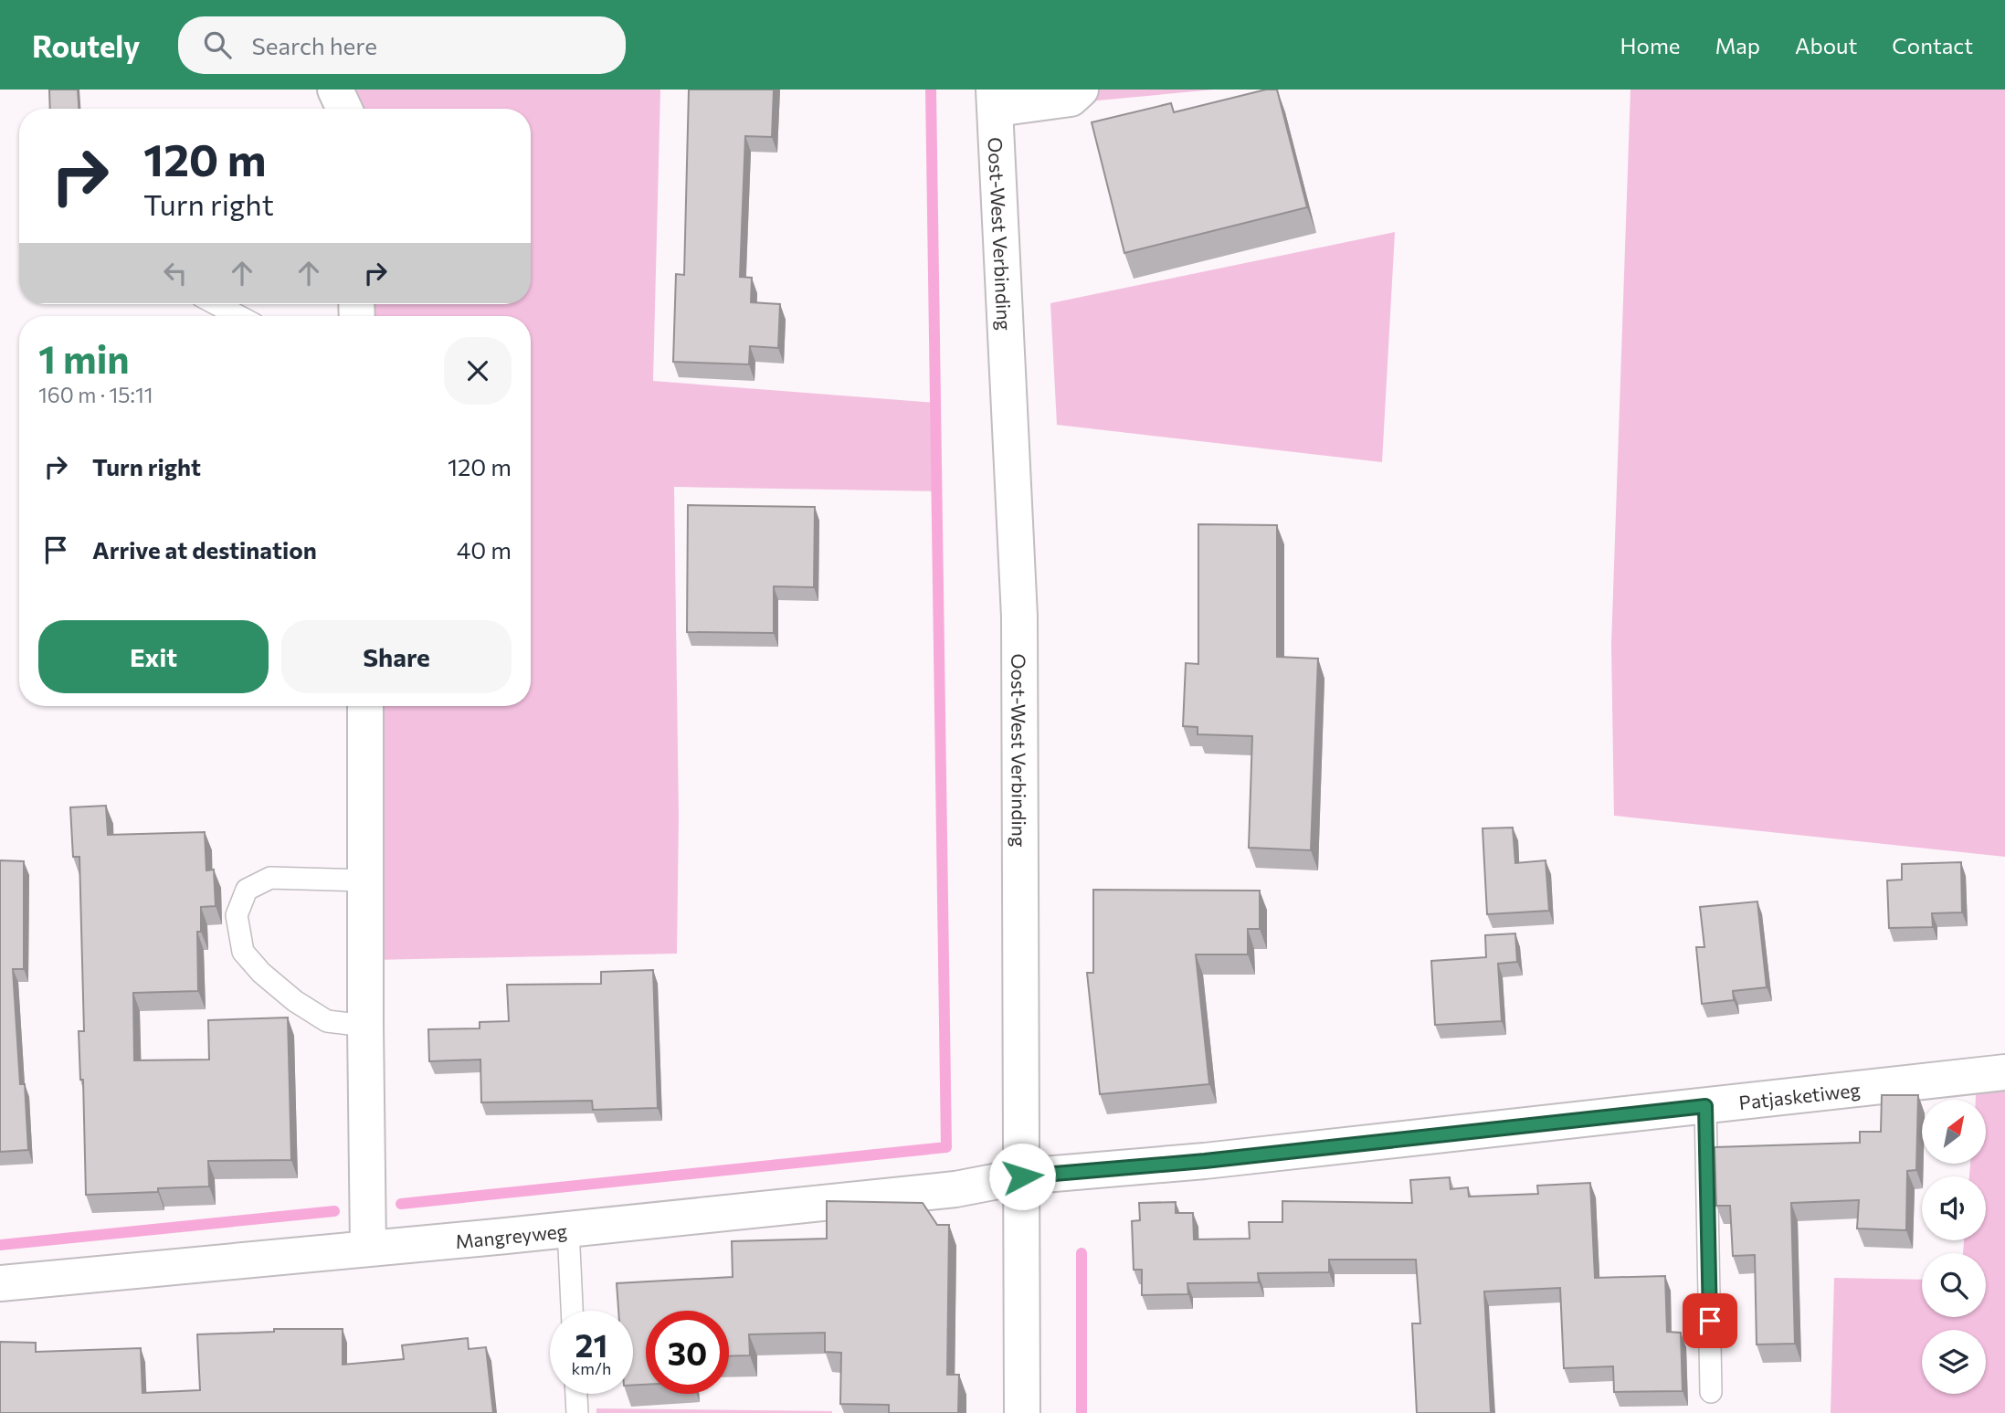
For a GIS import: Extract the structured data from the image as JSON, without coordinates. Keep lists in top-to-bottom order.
{
  "streets": {
    "street": ["Oost-West Verbinding", "Patjasketiweg", "Mangreyweg"]
  },
  "crossings": [
    ["Oost-West Verbinding", "Patjasketiweg"],
    ["Oost-West Verbinding", "Mangreyweg"],
    ["Patjasketiweg", "Mangreyweg"]
  ],
  "north": "top right",
  "page": {
    "header": "Routely",
    "search": "Search here",
    "nav": [
      "Home",
      "Map",
      "About",
      "Contact"
    ],
    "turn": ["120 m", "Turn right"],
    "heading": ["1 min", "160 m · 15:11"],
    "list": [
      {
        "name": "Turn right",
        "value": "120 m"
      },
      {
        "name": "Arrive at destination",
        "value": "40 m"
      }
    ],
    "buttons": ["Exit", "Share"],
    "speed": "21 km/h",
    "limit": "30"
  }
}
